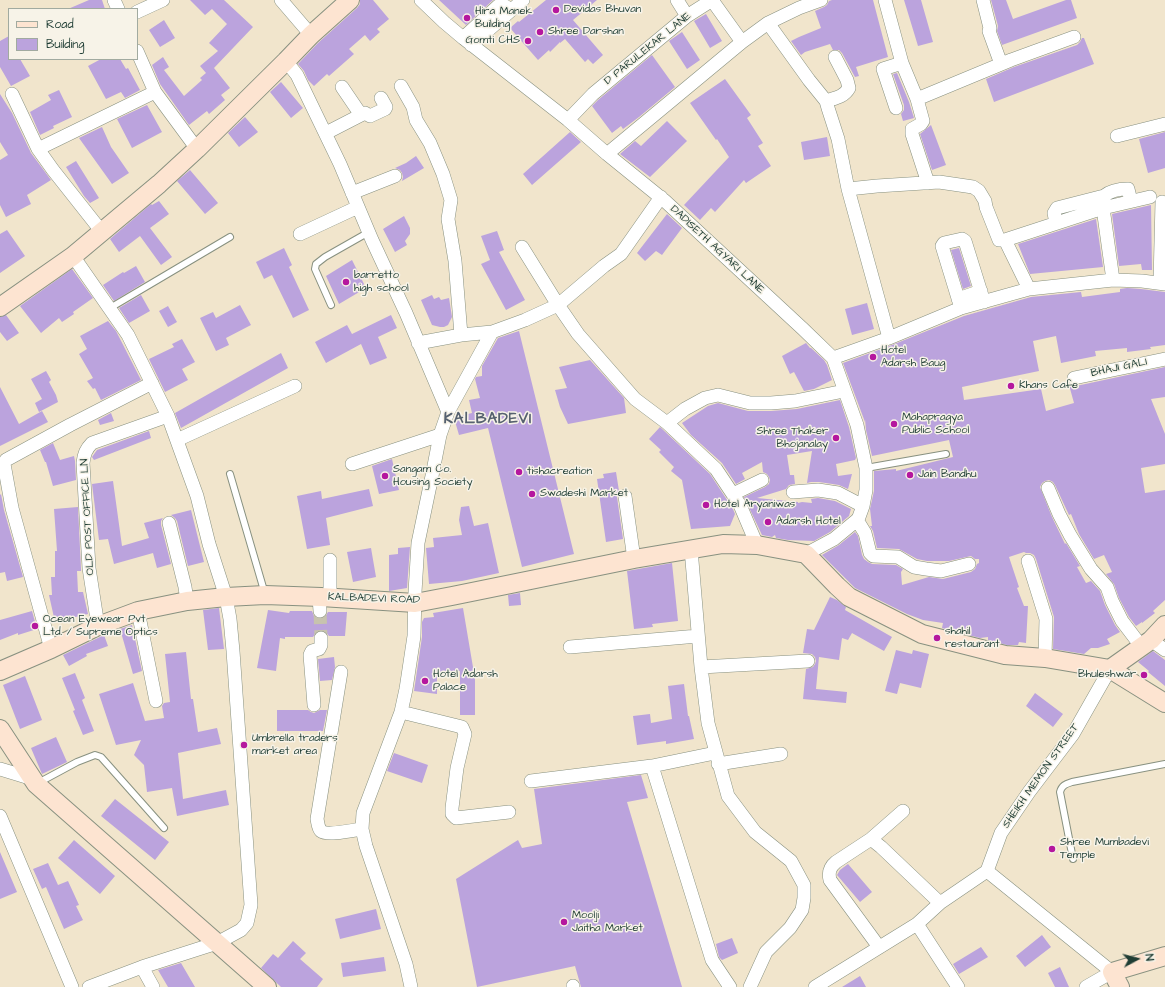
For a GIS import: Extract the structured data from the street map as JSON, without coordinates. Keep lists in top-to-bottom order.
{
  "streets": {
    "main road": ["KALBADEVI ROAD"],
    "street": [
      "D PARULEKAR LANE",
      "DADISETH AGYARI LANE",
      "BHAJI GALI",
      "OLD POST OFFICE LN",
      "SHEIKH MEMON STREET"
    ]
  },
  "crossings": [
    ["D PARULEKAR LANE", "DADISETH AGYARI LANE"],
    ["DADISETH AGYARI LANE", "KALBADEVI ROAD"],
    ["OLD POST OFFICE LN", "KALBADEVI ROAD"]
  ],
  "districts": ["KALBADEVI"],
  "places": [
    "Devidas Bhuvan",
    "Hira Manek Building",
    "Shree Darshan",
    "Gomti CHS",
    "barretto high school",
    "Hotel Adarsh Baug",
    "Khans Cafe",
    "Mahapragya Public School",
    "Shree Thaker Bhojanalay",
    "tishacreation",
    "Jain Bandhu",
    "Sangam Co. Housing Society",
    "Swadeshi Market",
    "Hotel Aryaniwas",
    "Adarsh Hotel",
    "Ocean Eyewear Pvt Ltd. / Supreme Optics",
    "shahil restaurant",
    "Bhuleshwar",
    "Hotel Adarsh Palace",
    "Umbrella traders market area",
    "Shree Mumbadevi Temple",
    "Moolji Jaitha Market"
  ],
  "legend": ["Road", "Building"],
  "north": "right"
}
